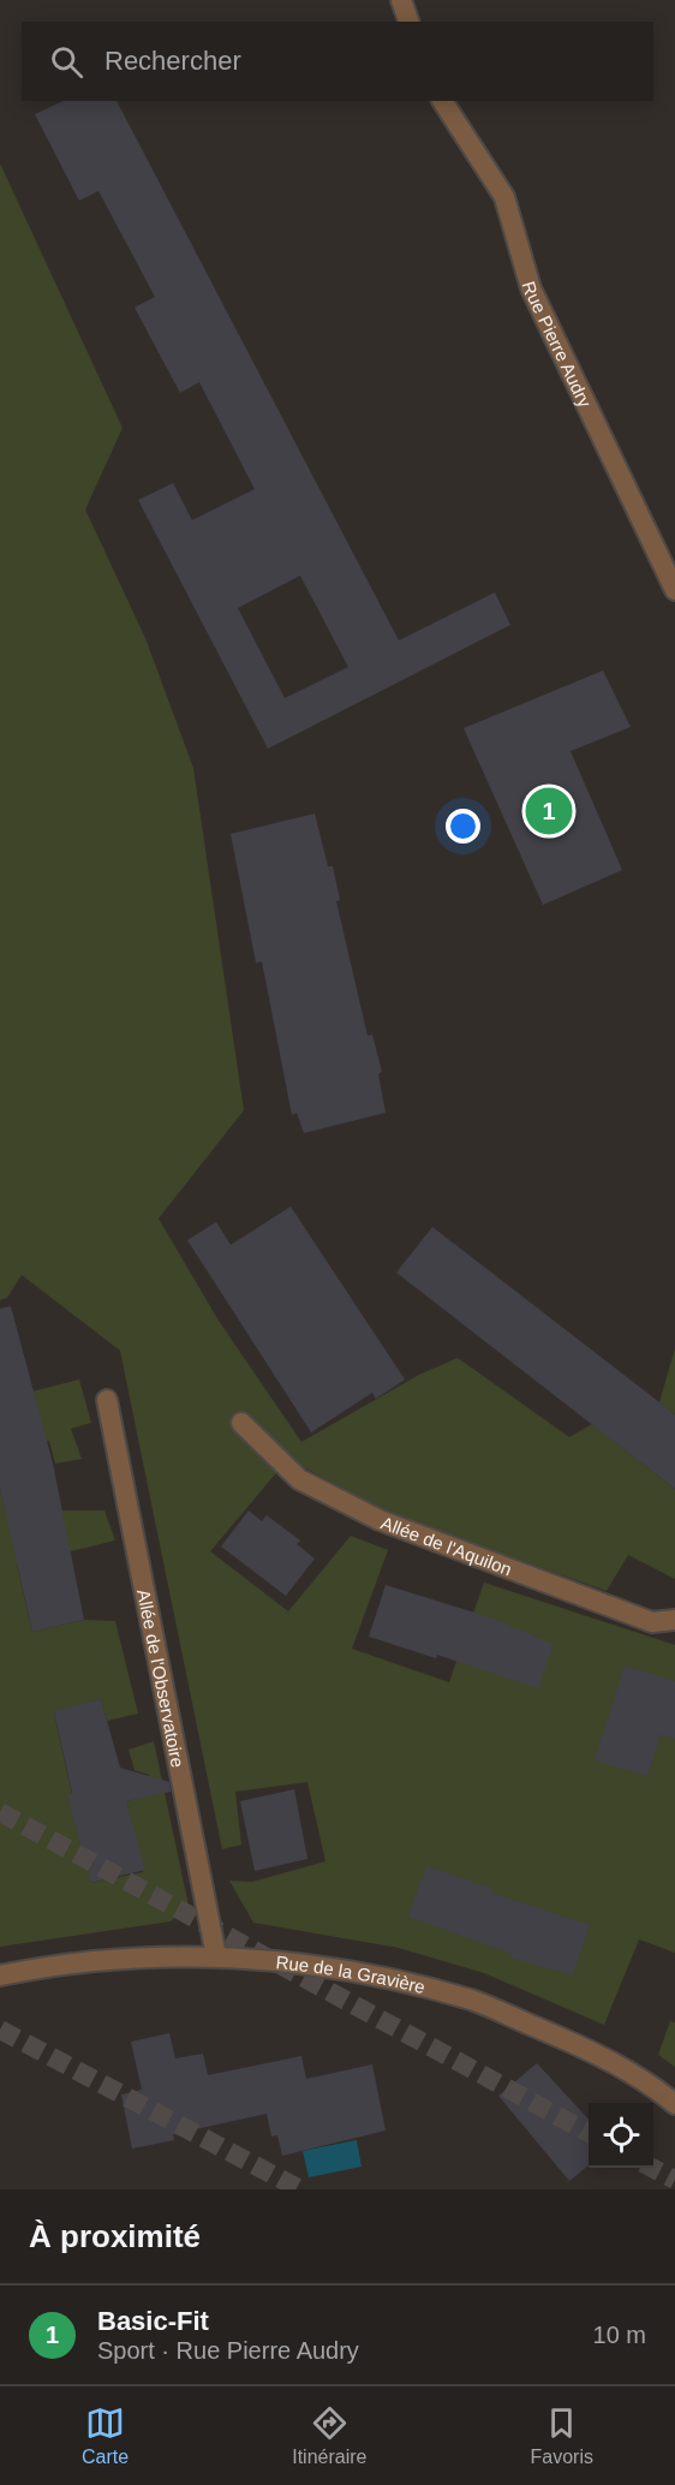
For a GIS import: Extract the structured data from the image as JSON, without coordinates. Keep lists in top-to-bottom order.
{
  "streets": {
    "street": [
      "Rue Pierre Audry",
      "Allée de l'Aquilon",
      "Allée de l'Observatoire",
      "Rue de la Gravière"
    ]
  },
  "crossings": [
    ["Allée de l'Observatoire", "Rue de la Gravière"]
  ],
  "page": {
    "search": "Rechercher",
    "pins": "1",
    "heading": "À proximité",
    "list": [
      {
        "mark": "1",
        "name": "Basic-Fit",
        "note": "Sport · Rue Pierre Audry",
        "value": "10 m"
      }
    ],
    "nav": ["Carte", "Itinéraire", "Favoris"]
  }
}
